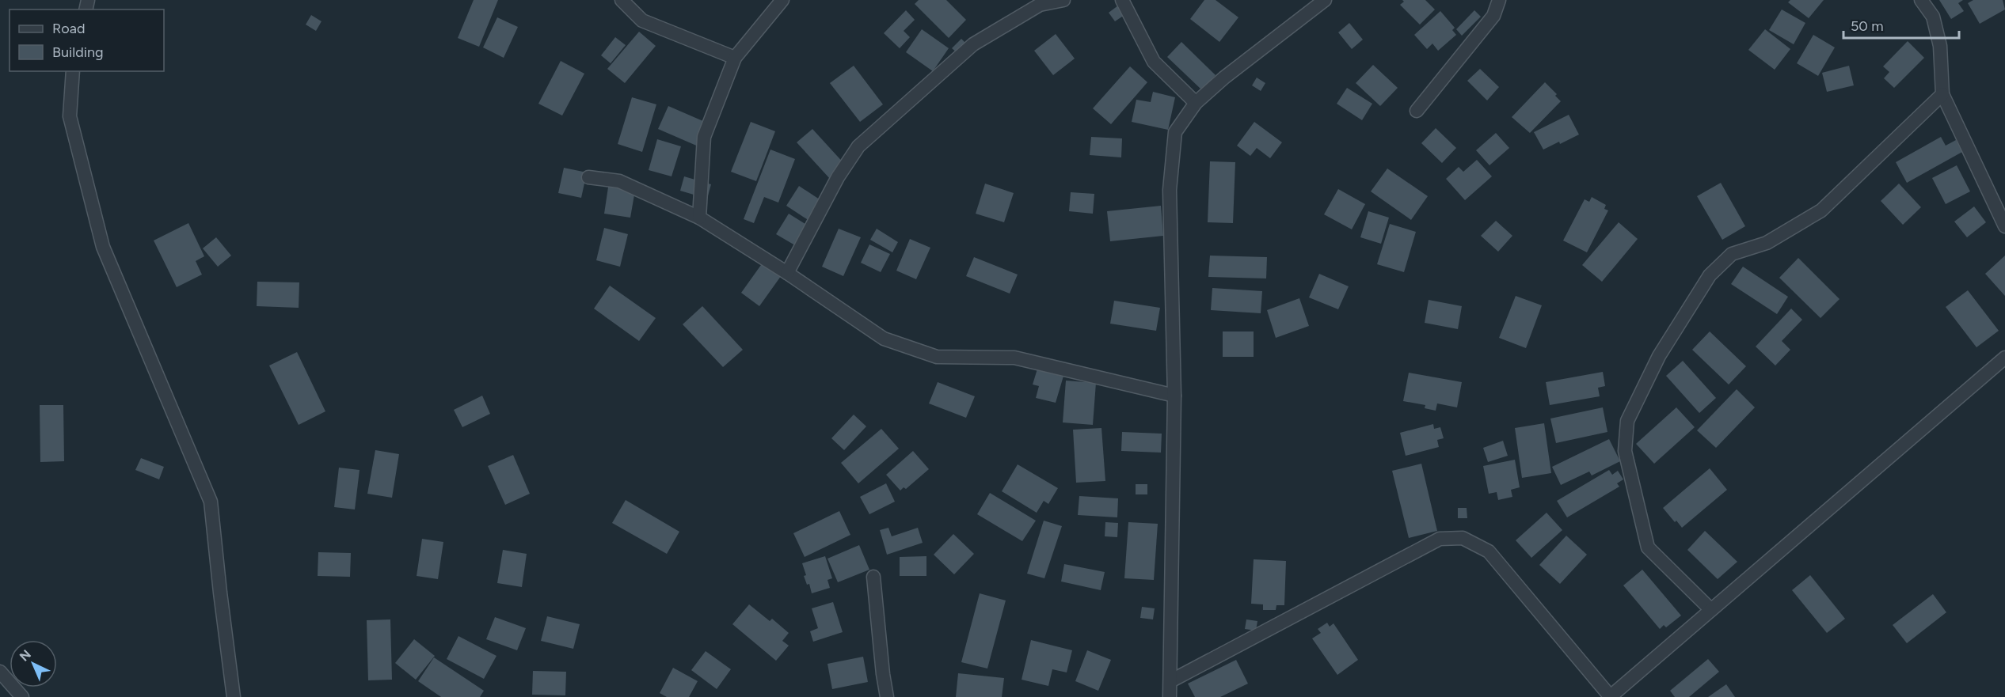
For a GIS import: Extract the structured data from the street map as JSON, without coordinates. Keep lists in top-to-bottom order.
{
  "legend": ["Road", "Building"],
  "scale_bar": "50 m",
  "north": "top left"
}
